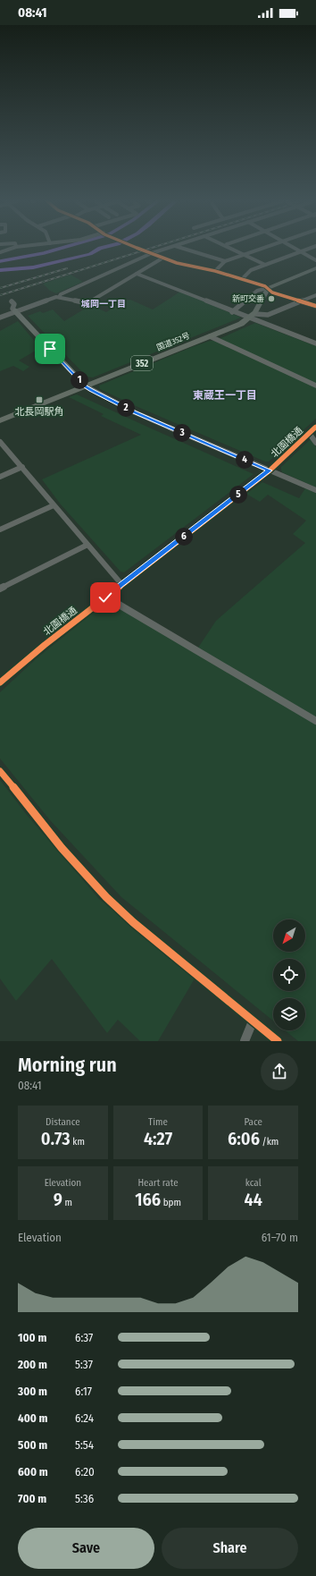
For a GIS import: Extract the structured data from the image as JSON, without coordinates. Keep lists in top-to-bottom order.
{
  "streets": {
    "highway": ["国道352号", "352"],
    "street": ["北園橋通"]
  },
  "districts": ["城岡一丁目", "東蔵王一丁目"],
  "places": {
    "other": ["新町交番"],
    "transit": ["北長岡駅角"]
  },
  "north": "bottom left",
  "page": {
    "status": "08:41",
    "pins": [
      "1",
      "2",
      "3",
      "4",
      "5",
      "6"
    ],
    "heading": ["Morning run", "08:41"],
    "stats": [
      ["Distance", "0.73 km"],
      ["Time", "4:27"],
      ["Pace", "6:06 /km"],
      ["Elevation", "9 m"],
      ["Heart rate", "166 bpm"],
      ["kcal", "44"]
    ],
    "chart": ["Elevation", "61–70 m"],
    "list": [
      {
        "name": "100 m",
        "note": "6:37"
      },
      {
        "name": "200 m",
        "note": "5:37"
      },
      {
        "name": "300 m",
        "note": "6:17"
      },
      {
        "name": "400 m",
        "note": "6:24"
      },
      {
        "name": "500 m",
        "note": "5:54"
      },
      {
        "name": "600 m",
        "note": "6:20"
      },
      {
        "name": "700 m",
        "note": "5:36"
      }
    ],
    "buttons": ["Save", "Share"]
  }
}
